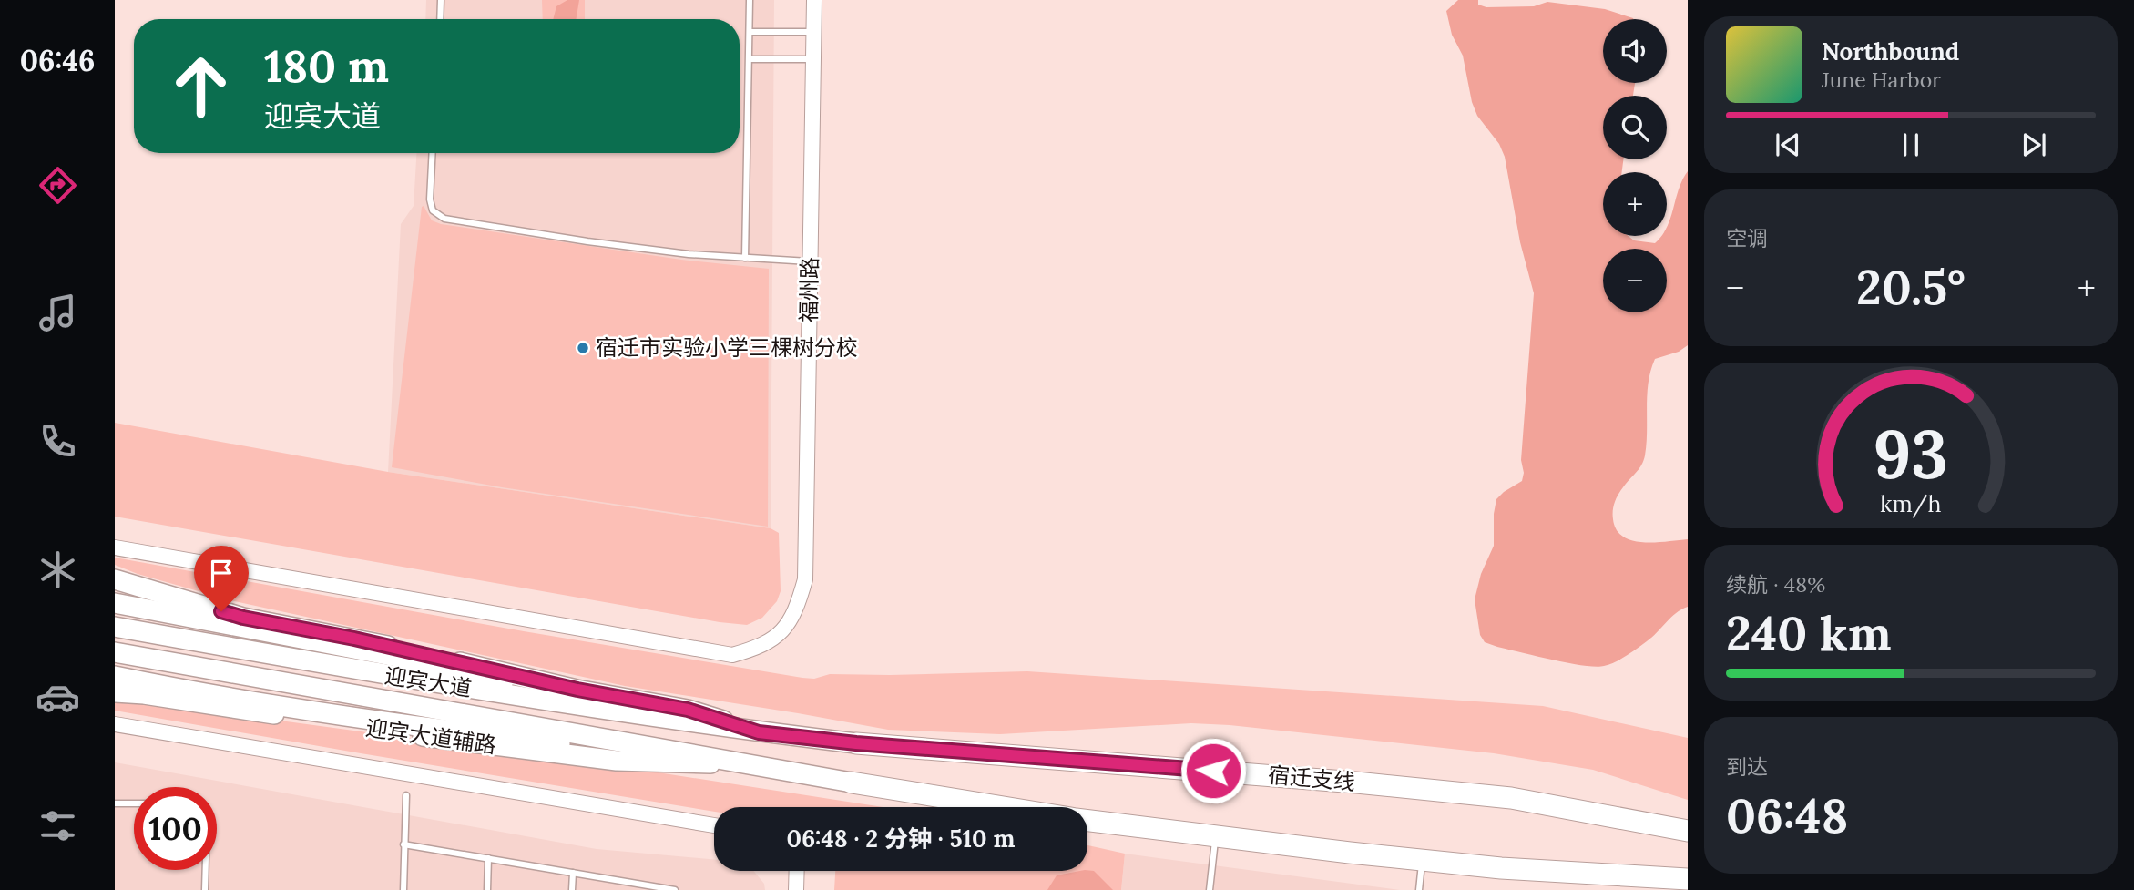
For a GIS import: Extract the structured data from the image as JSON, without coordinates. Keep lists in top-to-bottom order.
{
  "streets": {
    "highway": ["宿迁支线"],
    "main road": ["迎宾大道", "迎宾大道辅路"],
    "street": ["福州路"]
  },
  "crossings": [
    ["迎宾大道", "迎宾大道辅路"],
    ["迎宾大道", "宿迁支线"]
  ],
  "places": ["宿迁市实验小学三棵树分校"],
  "page": {
    "tabs": "06:46",
    "map_buttons": ["+", "−"],
    "turn": ["180 m", "迎宾大道"],
    "song": ["Northbound", "June Harbor"],
    "tile": [
      "空调",
      ["续航 · 48%", "240 km"],
      ["到达", "06:48"]
    ],
    "heat": ["−", "20.5°", "+"],
    "limit": "100",
    "trip": "06:48 · 2 分钟 · 510 m",
    "gauge": ["93", "km/h"]
  }
}
